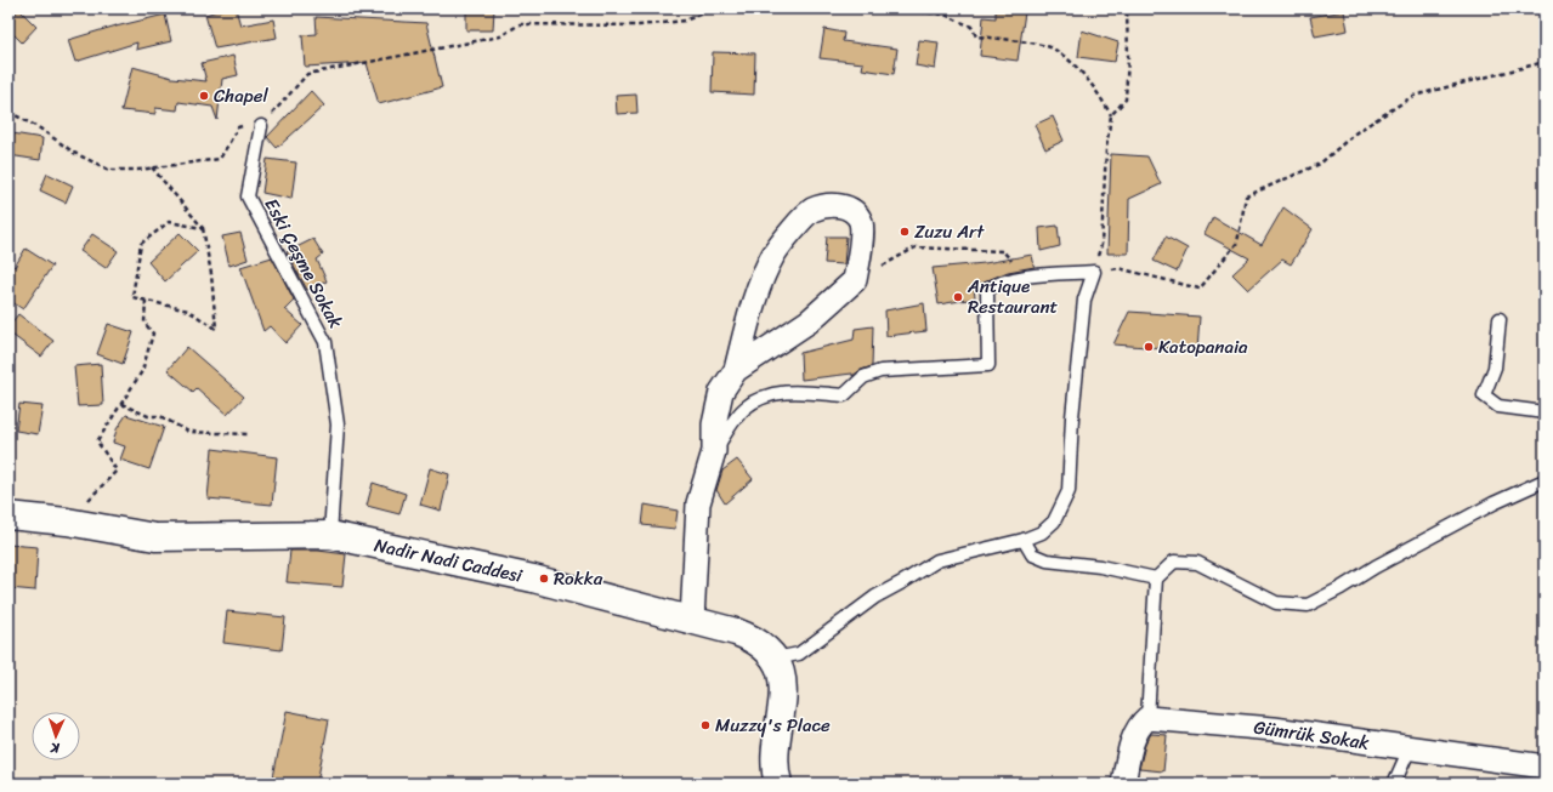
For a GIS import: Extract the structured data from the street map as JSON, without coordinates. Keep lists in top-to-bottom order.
{
  "streets": {
    "street": ["Nadir Nadi Caddesi", "Gümrük Sokak"],
    "lane": ["Eski Çeşme Sokak"]
  },
  "crossings": [
    ["Eski Çeşme Sokak", "Nadir Nadi Caddesi"]
  ],
  "places": [
    "Chapel",
    "Zuzu Art",
    "Antique Restaurant",
    "Katopanaia",
    "Rokka",
    "Muzzy's Place"
  ],
  "north": "bottom"
}
